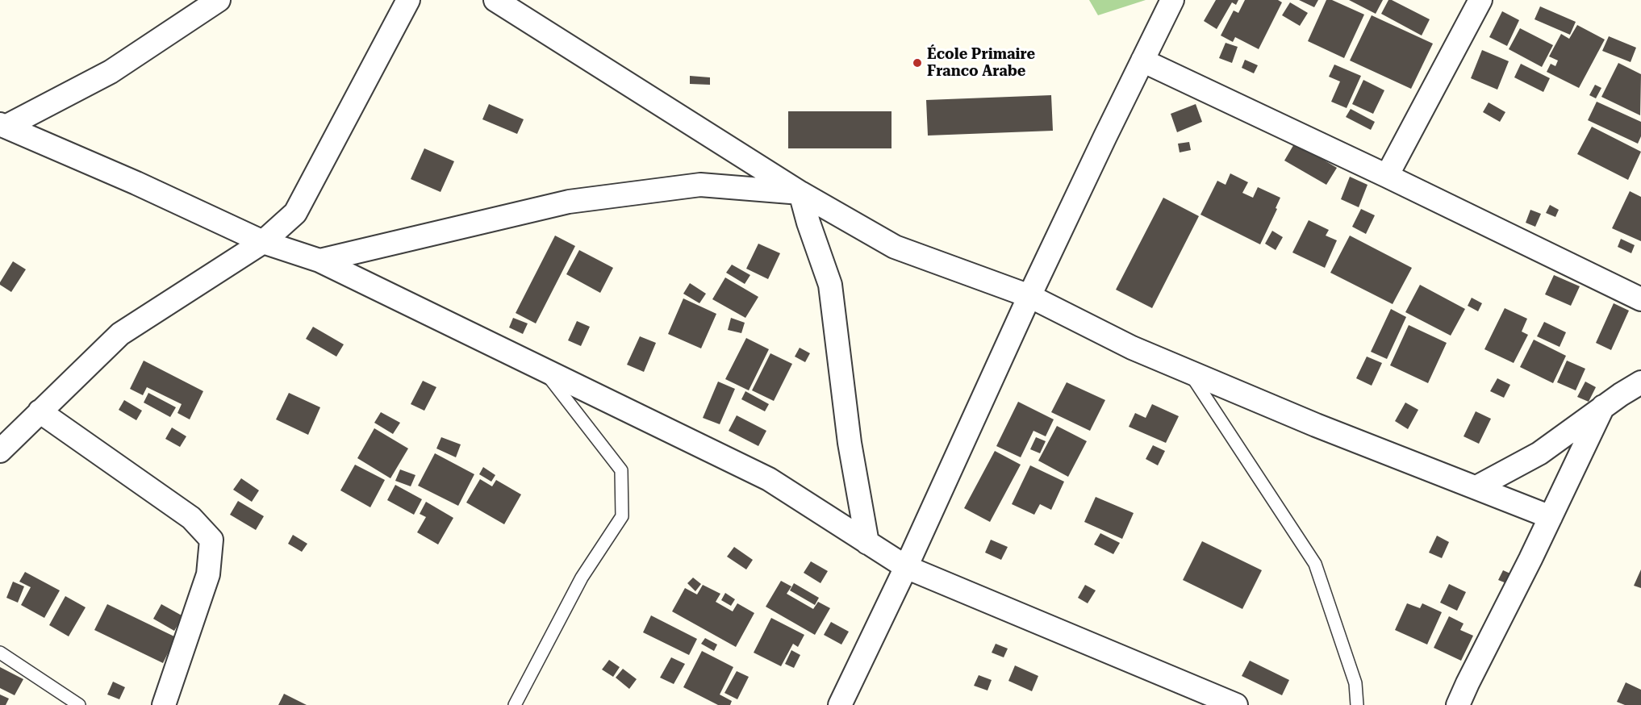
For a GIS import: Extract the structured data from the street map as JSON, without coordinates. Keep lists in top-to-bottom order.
{
  "places": ["École Primaire Franco Arabe"]
}
